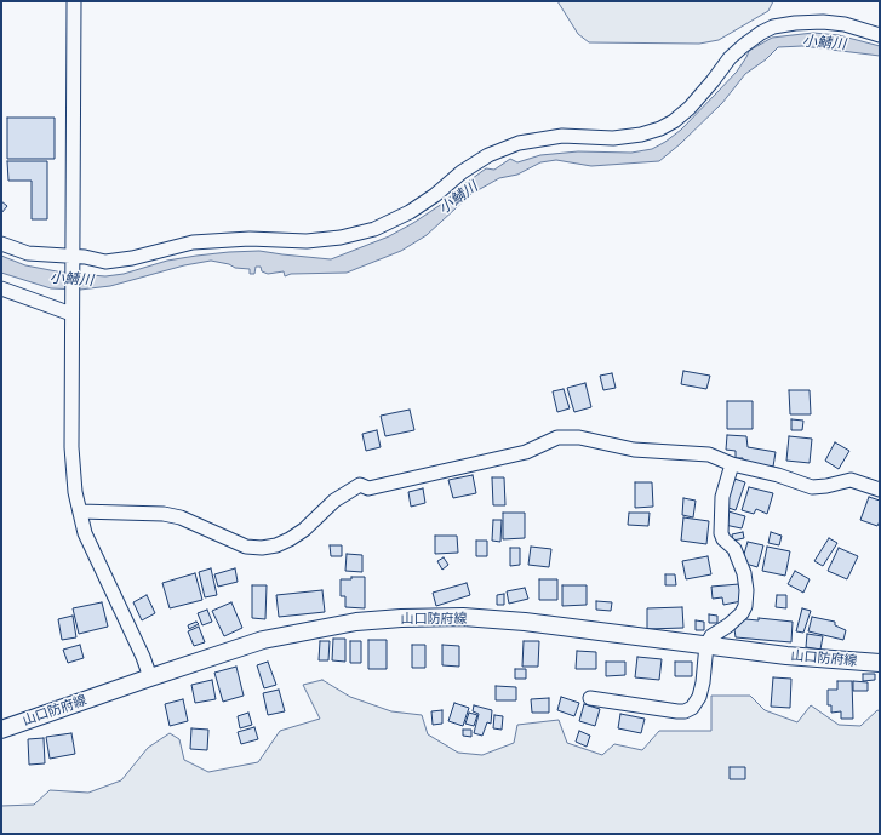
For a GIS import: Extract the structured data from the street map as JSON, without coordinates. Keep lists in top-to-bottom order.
{
  "streets": {
    "main road": ["山口防府線"]
  },
  "water": ["小鯖川"]
}
